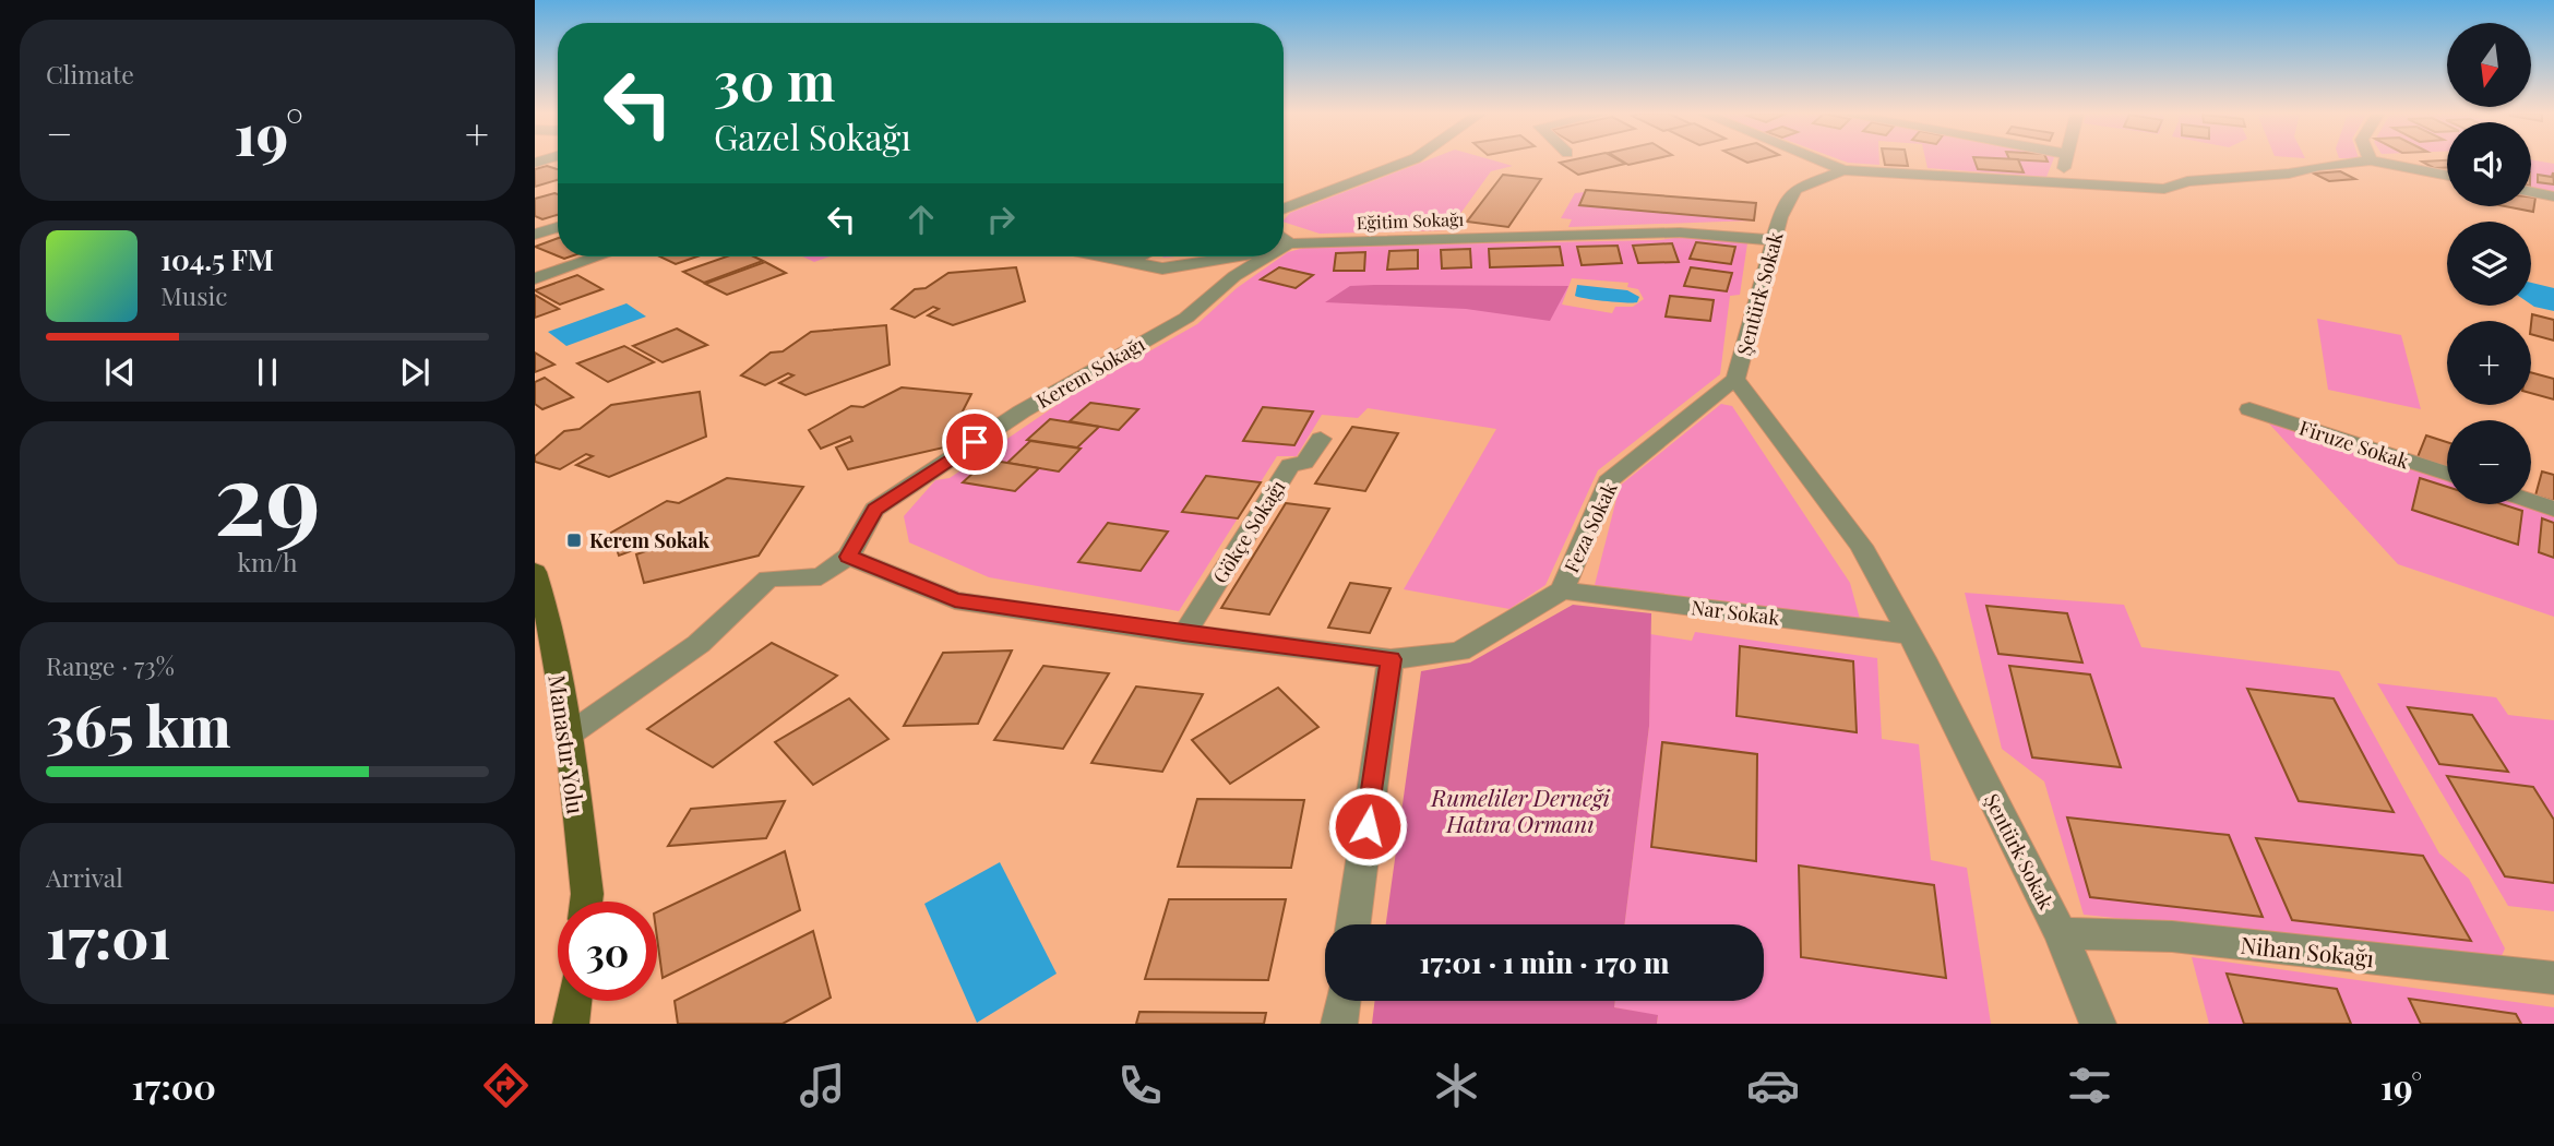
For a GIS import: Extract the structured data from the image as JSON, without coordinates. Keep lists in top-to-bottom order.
{
  "streets": {
    "main road": ["Manastır Yolu"],
    "street": [
      "Eğitim Sokağı",
      "Şentürk Sokak",
      "Kerem Sokağı",
      "Firuze Sokak",
      "Feza Sokak",
      "Gökçe Sokağı",
      "Nar Sokak",
      "Nihan Sokağı"
    ]
  },
  "crossings": [
    ["Eğitim Sokağı", "Şentürk Sokak"],
    ["Şentürk Sokak", "Feza Sokak"],
    ["Şentürk Sokak", "Nar Sokak"],
    ["Şentürk Sokak", "Nihan Sokağı"],
    ["Kerem Sokağı", "Feza Sokak"],
    ["Kerem Sokağı", "Manastır Yolu"],
    ["Feza Sokak", "Gökçe Sokağı"],
    ["Feza Sokak", "Nar Sokak"]
  ],
  "parks": ["Rumeliler Derneği Hatıra Ormanı"],
  "places": {
    "transit": ["Kerem Sokak"]
  },
  "north": "bottom",
  "page": {
    "tile": [
      "Climate",
      ["29", "km/h"],
      ["Range · 73%", "365 km"],
      ["Arrival", "17:01"]
    ],
    "map_buttons": ["+", "−"],
    "turn": ["30 m", "Gazel Sokağı"],
    "heat": ["−", "19°", "+"],
    "song": ["104.5 FM", "Music"],
    "limit": "30",
    "trip": "17:01 · 1 min · 170 m",
    "tabs": ["17:00", "19°"]
  }
}
